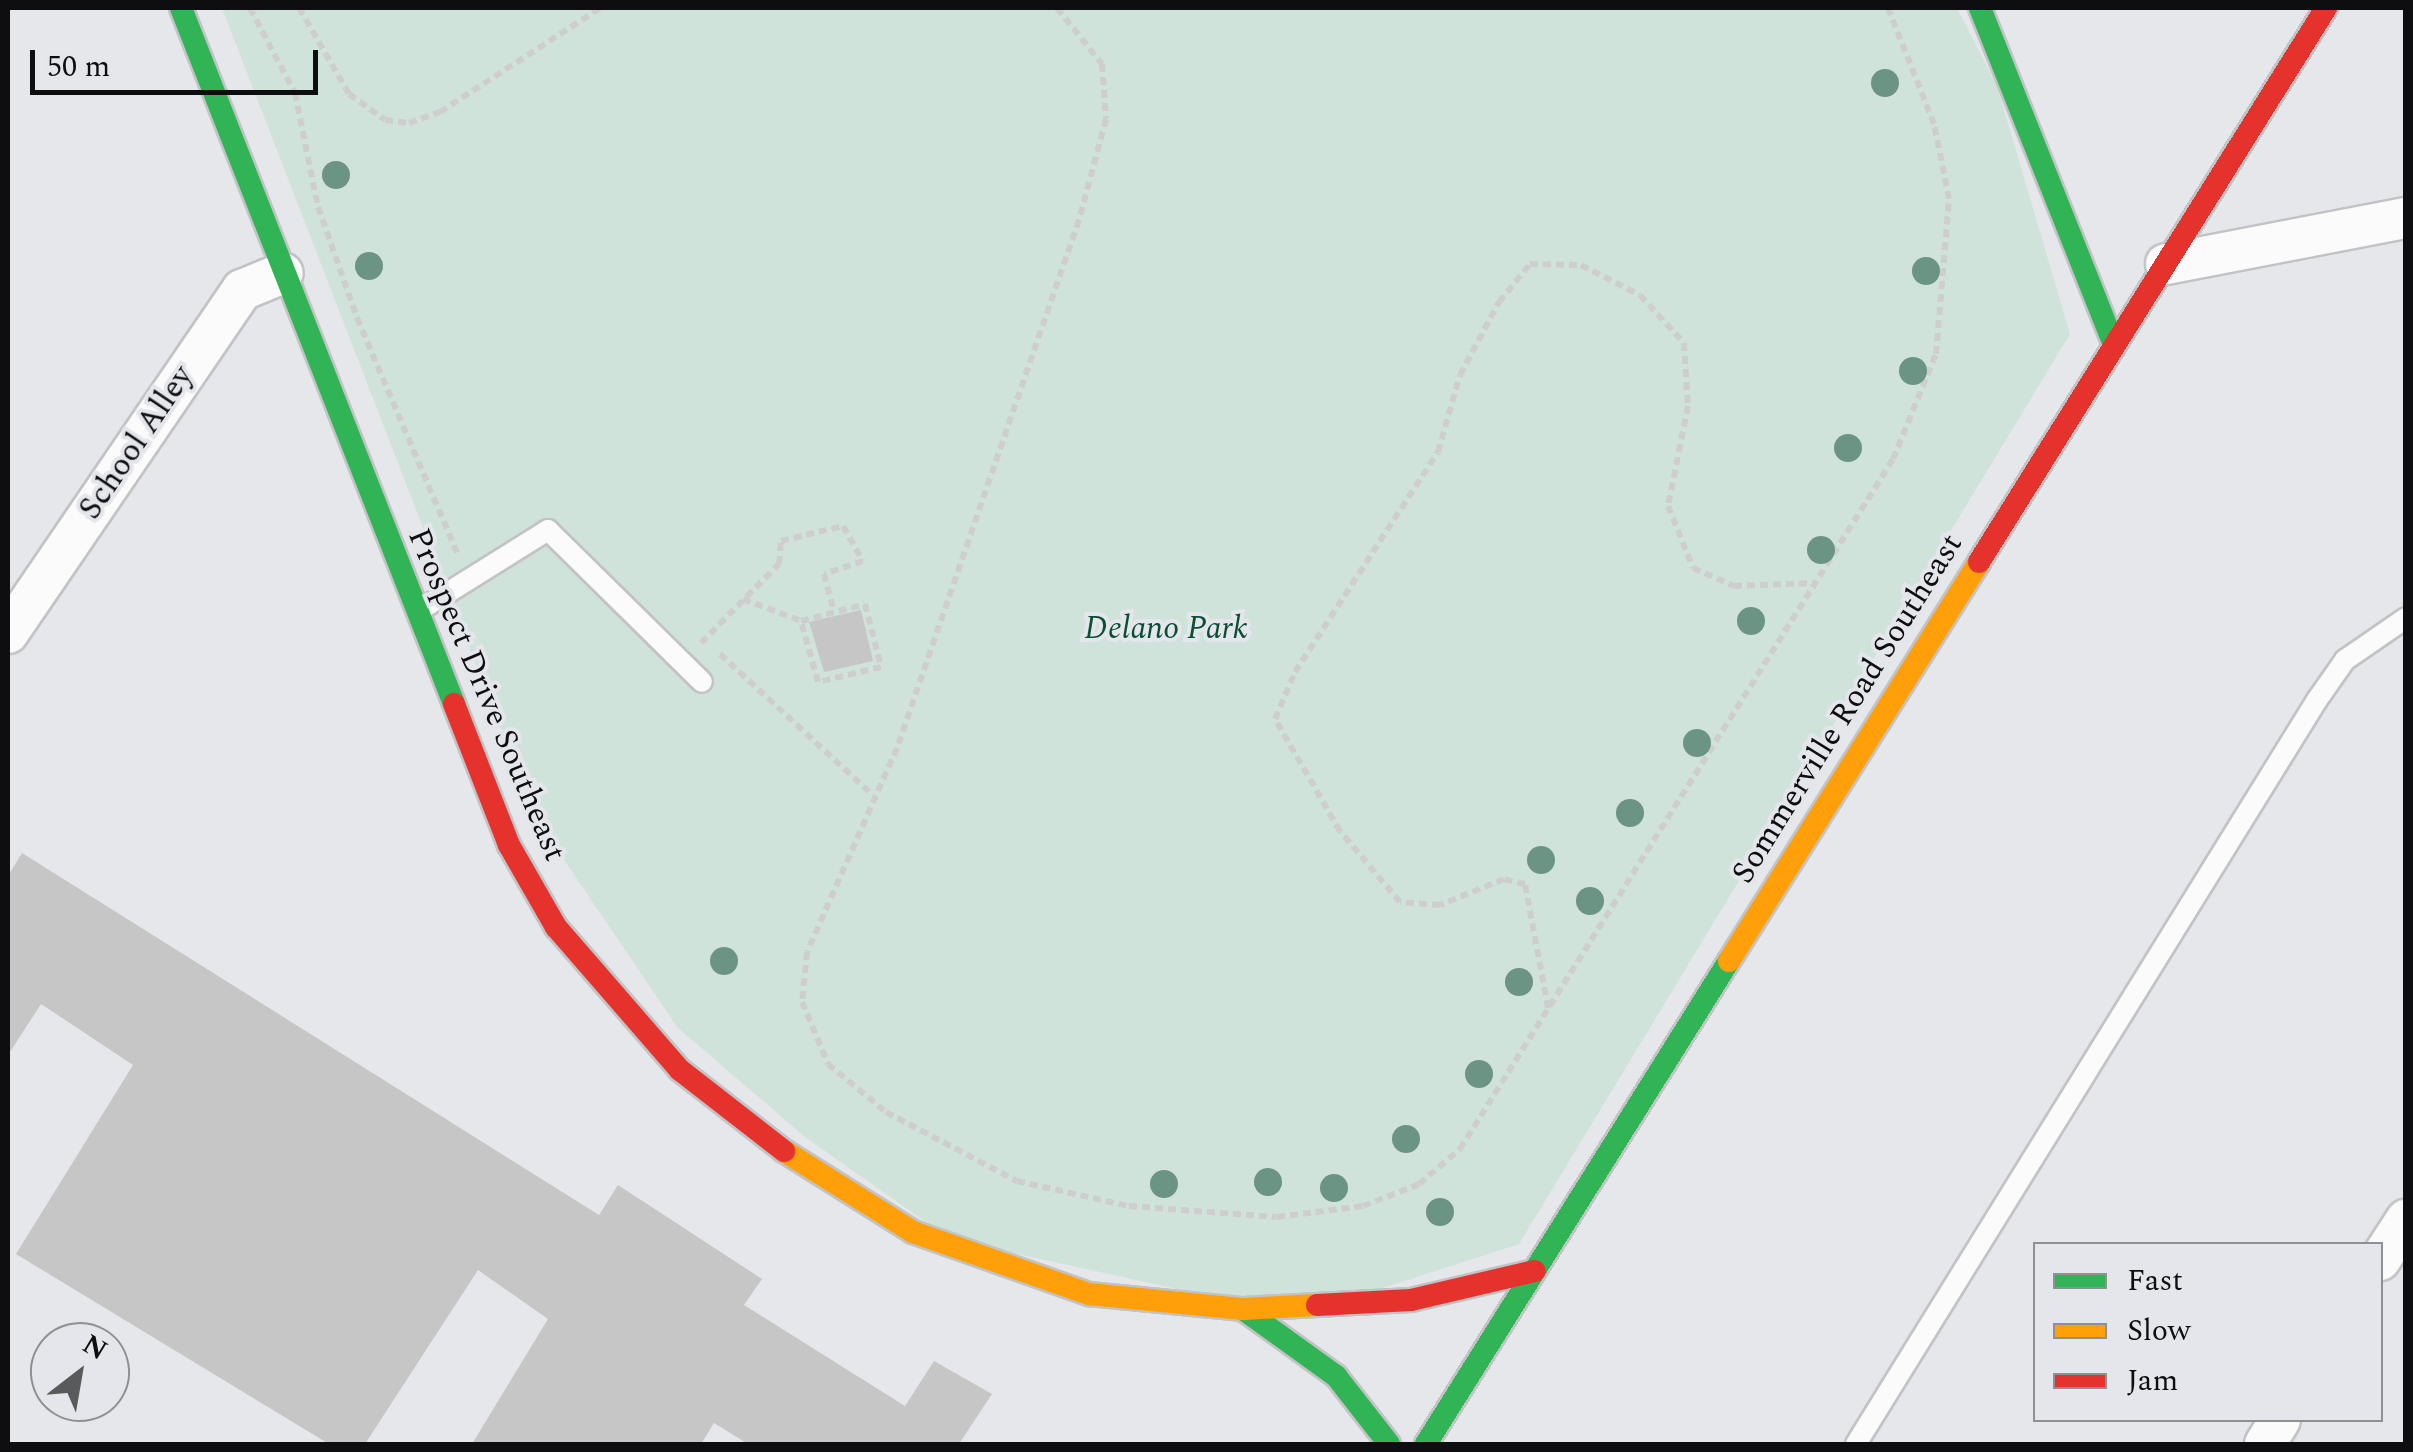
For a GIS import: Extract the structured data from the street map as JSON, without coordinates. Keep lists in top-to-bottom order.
{
  "streets": {
    "street": ["School Alley", "Prospect Drive Southeast", "Sommerville Road Southeast"]
  },
  "crossings": [
    ["School Alley", "Prospect Drive Southeast"],
    ["Prospect Drive Southeast", "Sommerville Road Southeast"]
  ],
  "parks": ["Delano Park"],
  "legend": ["Fast", "Slow", "Jam"],
  "scale_bar": "50 m",
  "north": "top right"
}
